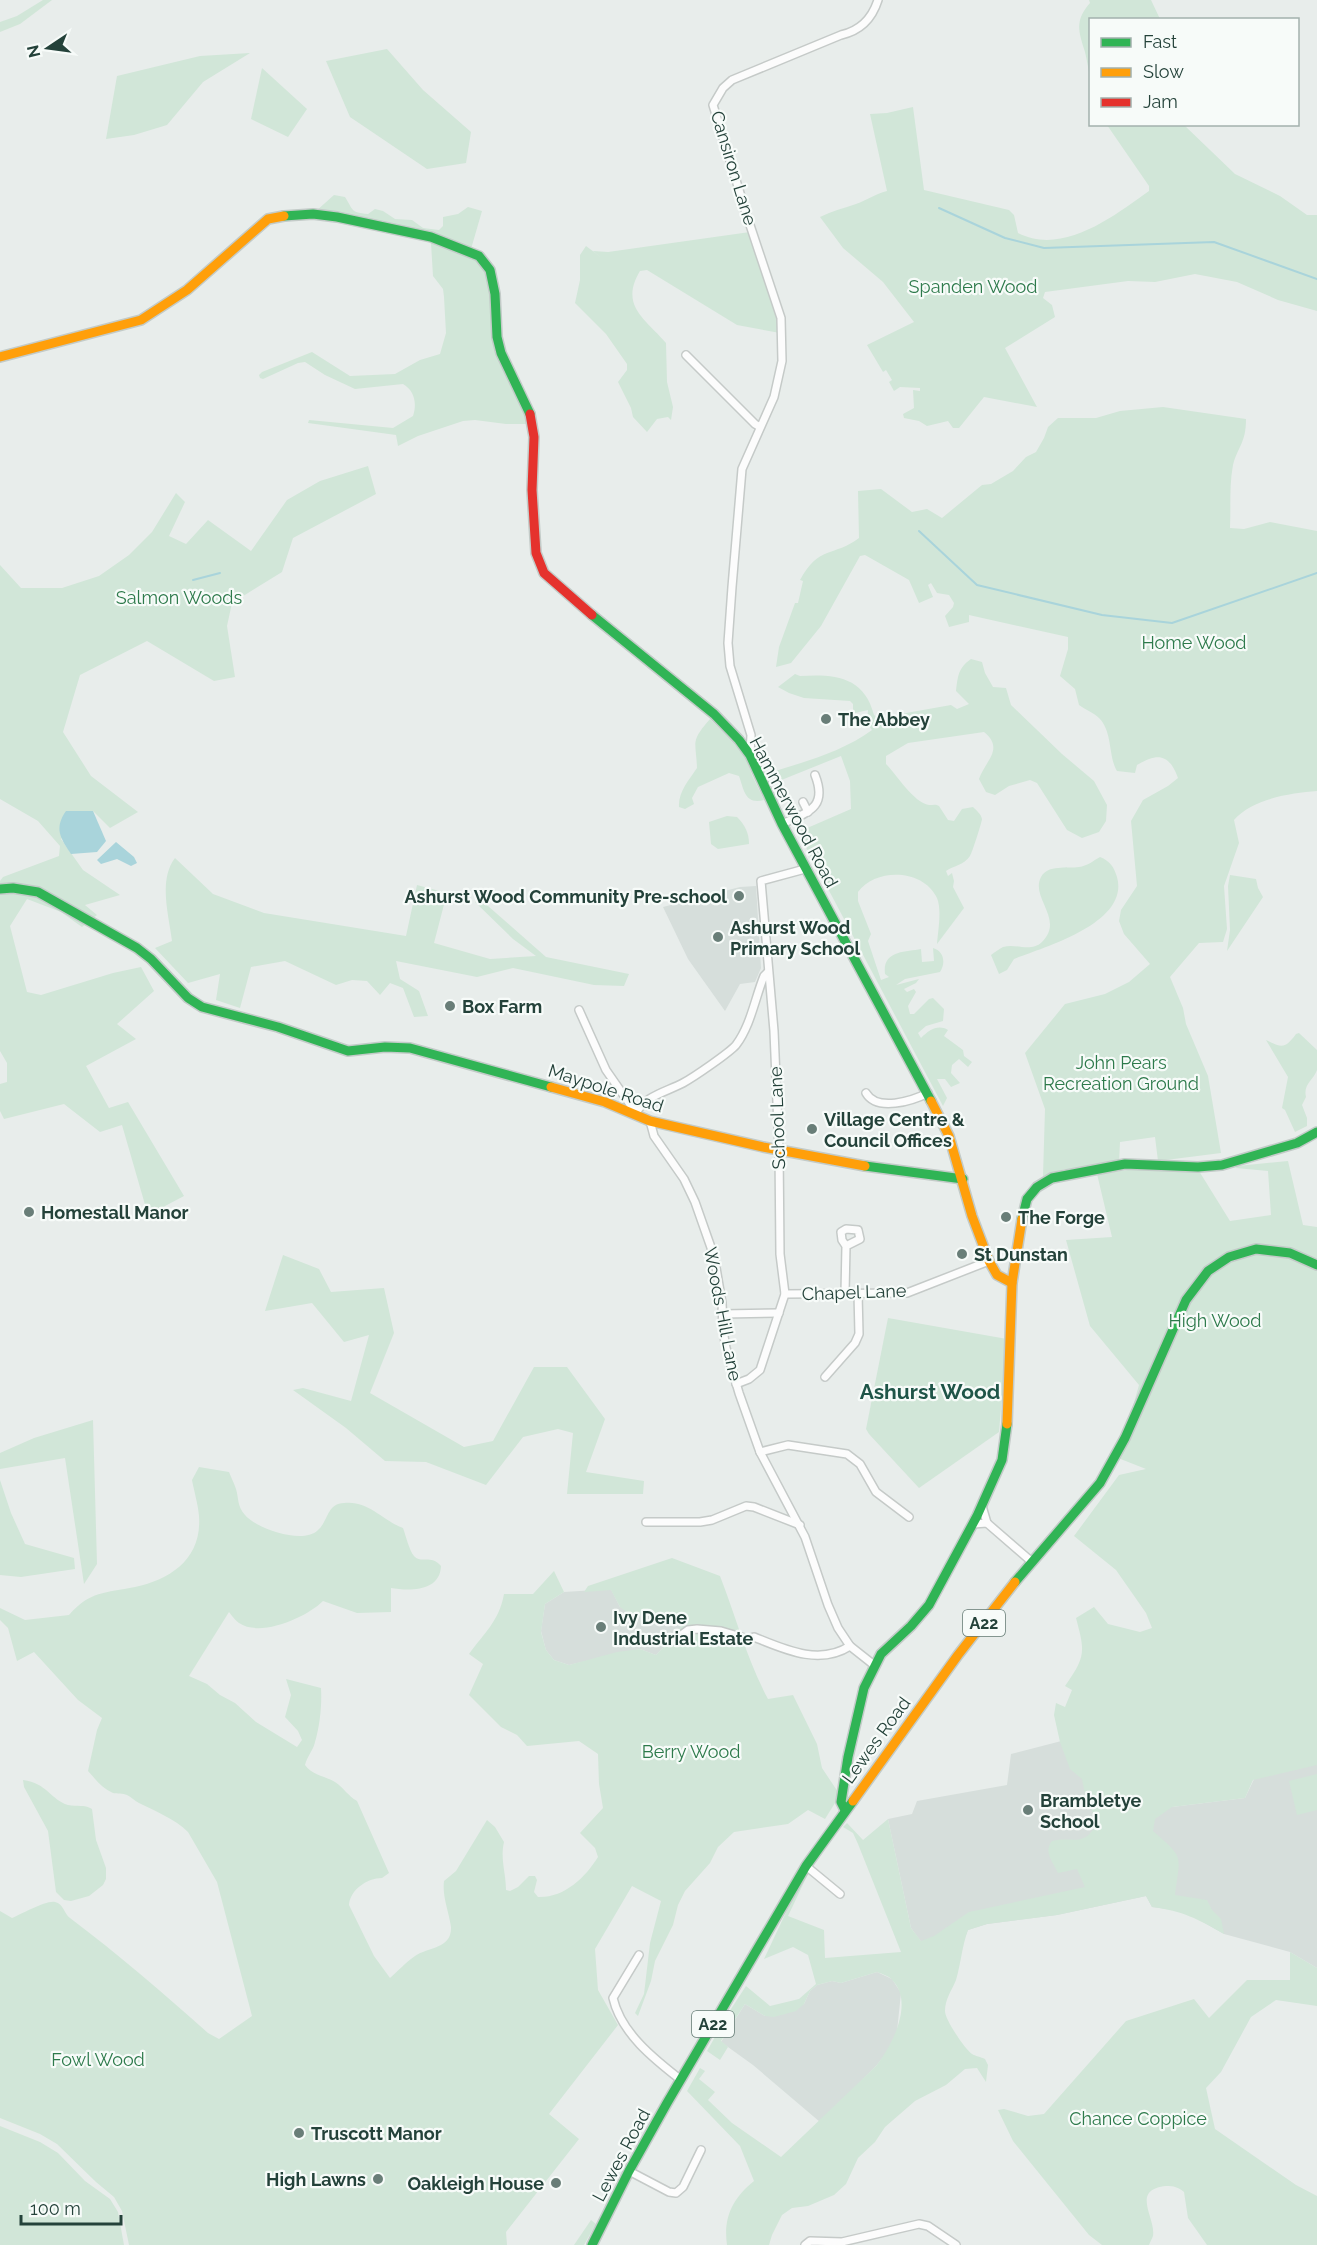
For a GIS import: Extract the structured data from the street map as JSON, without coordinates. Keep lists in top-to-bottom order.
{
  "streets": {
    "main road": [
      "Hammerwood Road",
      "Maypole Road",
      "A22",
      "Lewes Road"
    ],
    "street": [
      "Cansiron Lane",
      "School Lane",
      "Chapel Lane",
      "Woods Hill Lane"
    ]
  },
  "crossings": [
    ["Cansiron Lane", "Hammerwood Road"],
    ["Hammerwood Road", "Maypole Road"],
    ["Hammerwood Road", "School Lane"],
    ["Hammerwood Road", "Chapel Lane"],
    ["Maypole Road", "School Lane"],
    ["Maypole Road", "Woods Hill Lane"],
    ["School Lane", "Chapel Lane"],
    ["School Lane", "Woods Hill Lane"]
  ],
  "districts": ["Ashurst Wood"],
  "parks": [
    "Spanden Wood",
    "Salmon Woods",
    "Home Wood",
    "John Pears Recreation Ground",
    "High Wood",
    "Berry Wood",
    "Fowl Wood",
    "Chance Coppice"
  ],
  "places": [
    "The Abbey",
    "Ashurst Wood Community Pre-school",
    "Ashurst Wood Primary School",
    "Box Farm",
    "Village Centre & Council Offices",
    "Homestall Manor",
    "The Forge",
    "St Dunstan",
    "Ivy Dene Industrial Estate",
    "Brambletye School",
    "Truscott Manor",
    "High Lawns",
    "Oakleigh House"
  ],
  "legend": ["Fast", "Slow", "Jam"],
  "scale_bar": "100 m",
  "north": "left"
}
